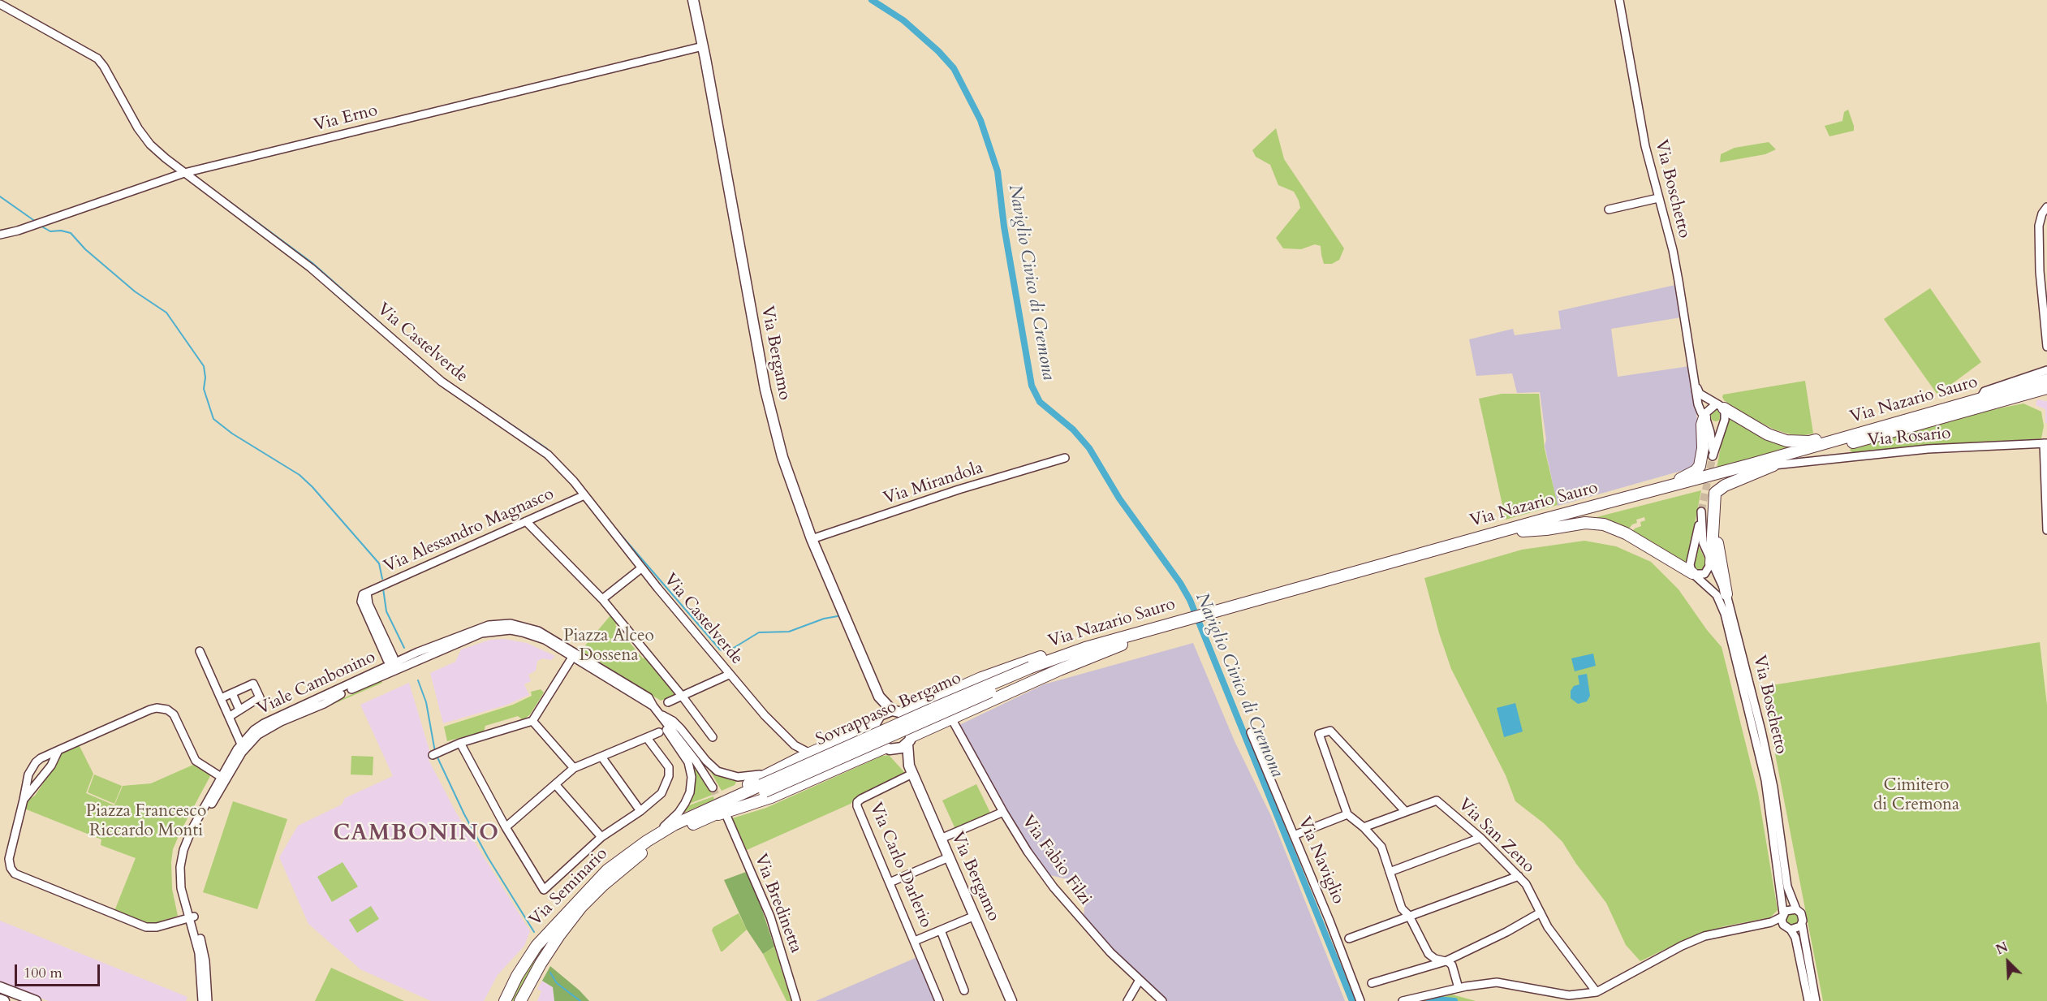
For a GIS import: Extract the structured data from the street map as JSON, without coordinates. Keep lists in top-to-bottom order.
{
  "streets": {
    "highway": ["Via Nazario Sauro", "Sovrappasso Bergamo", "Via Seminario"],
    "main road": ["Via Bergamo"],
    "street": [
      "Via Erno",
      "Via Boschetto",
      "Via Castelverde",
      "Via Rosario",
      "Via Mirandola",
      "Via Alessandro Magnasco",
      "Viale Cambonino",
      "Via San Zeno",
      "Via Fabio Filzi",
      "Via Naviglio",
      "Via Carlo Darlerio",
      "Via Bredinetta"
    ]
  },
  "crossings": [
    ["Via Erno", "Via Castelverde"],
    ["Via Erno", "Via Bergamo"],
    ["Via Castelverde", "Via Alessandro Magnasco"],
    ["Via Bergamo", "Via Mirandola"],
    ["Via Bergamo", "Via Carlo Darlerio"],
    ["Via Nazario Sauro", "Via Rosario"],
    ["Via Nazario Sauro", "Sovrappasso Bergamo"],
    ["Via Alessandro Magnasco", "Viale Cambonino"],
    ["Sovrappasso Bergamo", "Via Seminario"]
  ],
  "districts": ["CAMBONINO"],
  "water": ["Naviglio Civico di Cremona"],
  "parks": ["Piazza Alceo Dossena", "Cimitero di Cremona", "Piazza Francesco Riccardo Monti"],
  "scale_bar": "100 m",
  "north": "top left"
}
